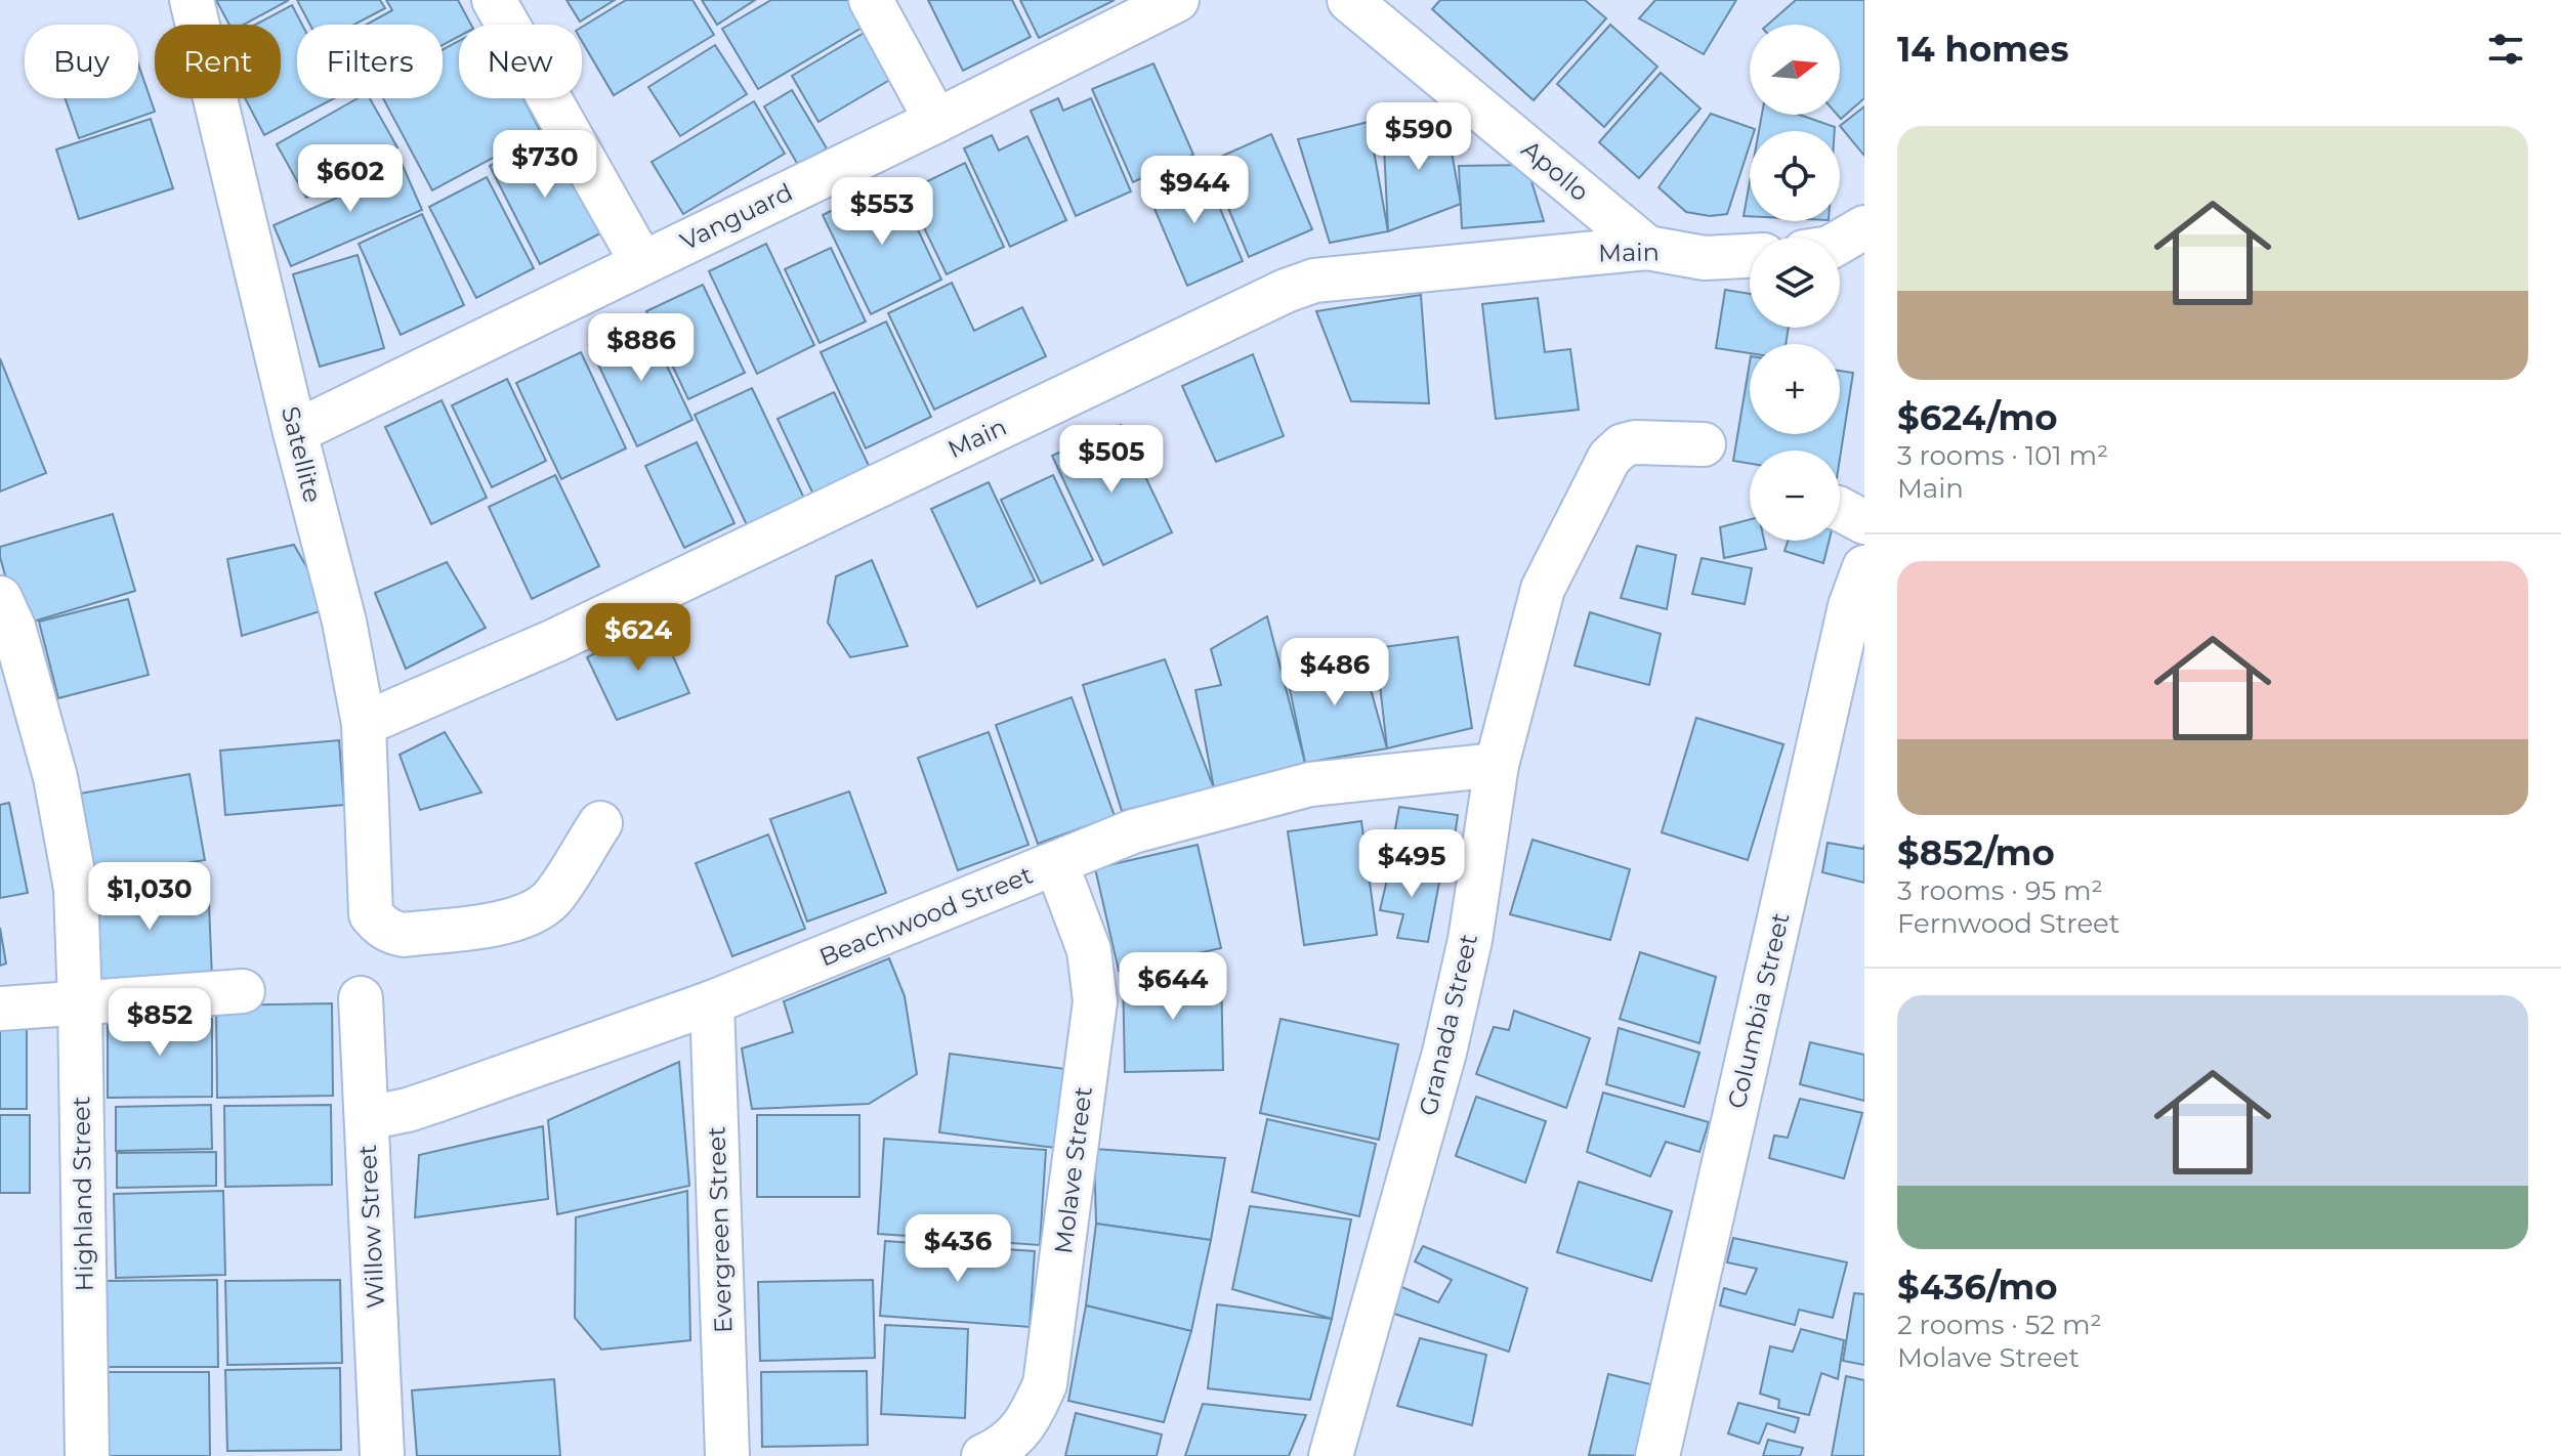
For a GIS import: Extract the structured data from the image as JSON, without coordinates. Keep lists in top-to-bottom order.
{
  "streets": {
    "street": [
      "Apollo",
      "Vanguard",
      "Main",
      "Satellite",
      "Beachwood Street",
      "Columbia Street",
      "Granada Street",
      "Molave Street",
      "Highland Street",
      "Willow Street",
      "Evergreen Street"
    ]
  },
  "crossings": [
    ["Apollo", "Main"],
    ["Vanguard", "Satellite"],
    ["Main", "Satellite"],
    ["Beachwood Street", "Granada Street"],
    ["Beachwood Street", "Molave Street"],
    ["Beachwood Street", "Willow Street"],
    ["Beachwood Street", "Evergreen Street"]
  ],
  "north": "right",
  "page": {
    "heading": "14 homes",
    "map_buttons": ["+", "−"],
    "chip": [
      "Buy",
      "Rent",
      "Filters",
      "New"
    ],
    "list": [
      {
        "name": "$624/mo",
        "note": "3 rooms · 101 m² · Main"
      },
      {
        "name": "$852/mo",
        "note": "3 rooms · 95 m² · Fernwood Street"
      },
      {
        "name": "$436/mo",
        "note": "2 rooms · 52 m² · Molave Street"
      }
    ],
    "price": [
      "$590",
      "$730",
      "$602",
      "$944",
      "$553",
      "$886",
      "$505",
      "$624",
      "$486",
      "$495",
      "$1,030",
      "$644",
      "$852",
      "$436"
    ]
  }
}
